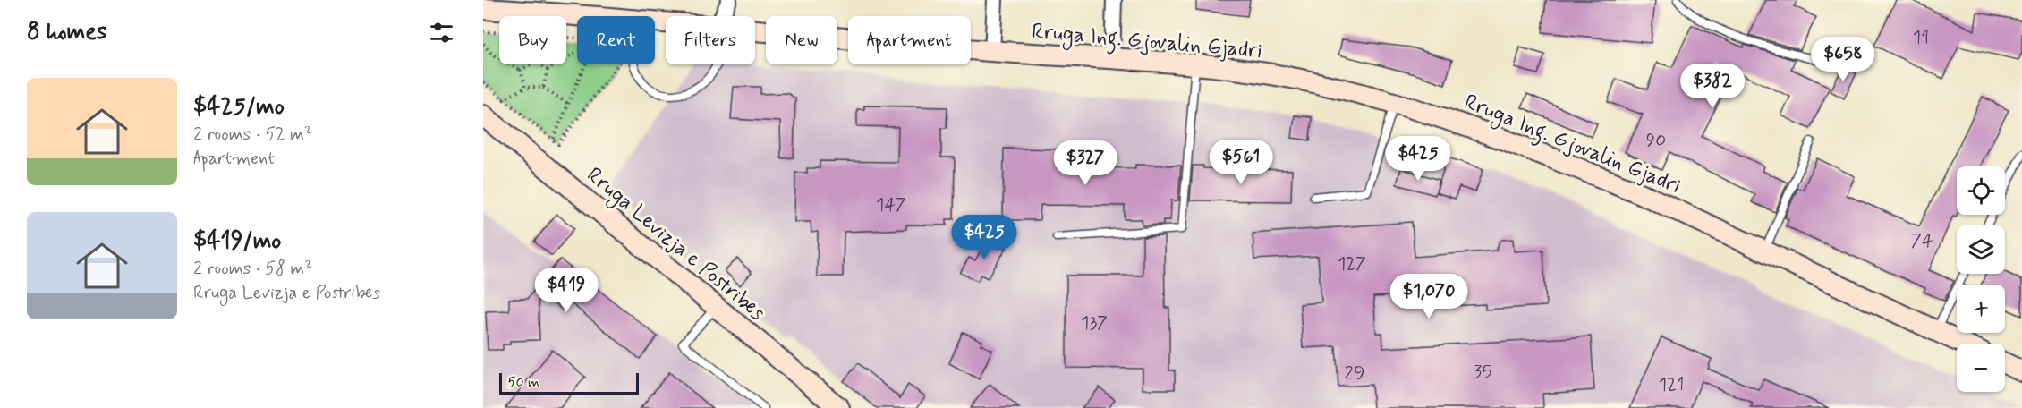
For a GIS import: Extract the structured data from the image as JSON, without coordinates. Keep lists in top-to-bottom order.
{
  "streets": {
    "main road": ["Rruga Ing. Gjovalin Gjadri", "Rruga Levizja e Postribes"]
  },
  "house_numbers": [
    "11",
    "90",
    "147",
    "74",
    "127",
    "137",
    "35",
    "29",
    "121"
  ],
  "scale_bar": "50 m",
  "page": {
    "heading": "8 homes",
    "chip": [
      "Buy",
      "Rent",
      "Filters",
      "New",
      "Apartment"
    ],
    "price": [
      "$658",
      "$382",
      "$425",
      "$561",
      "$327",
      "$425",
      "$419",
      "$1,070"
    ],
    "list": [
      {
        "name": "$425/mo",
        "note": "2 rooms · 52 m² · Apartment"
      },
      {
        "name": "$419/mo",
        "note": "2 rooms · 58 m² · Rruga Levizja e Postribes"
      }
    ],
    "map_buttons": ["+", "−"],
    "scale": "50 m"
  }
}
